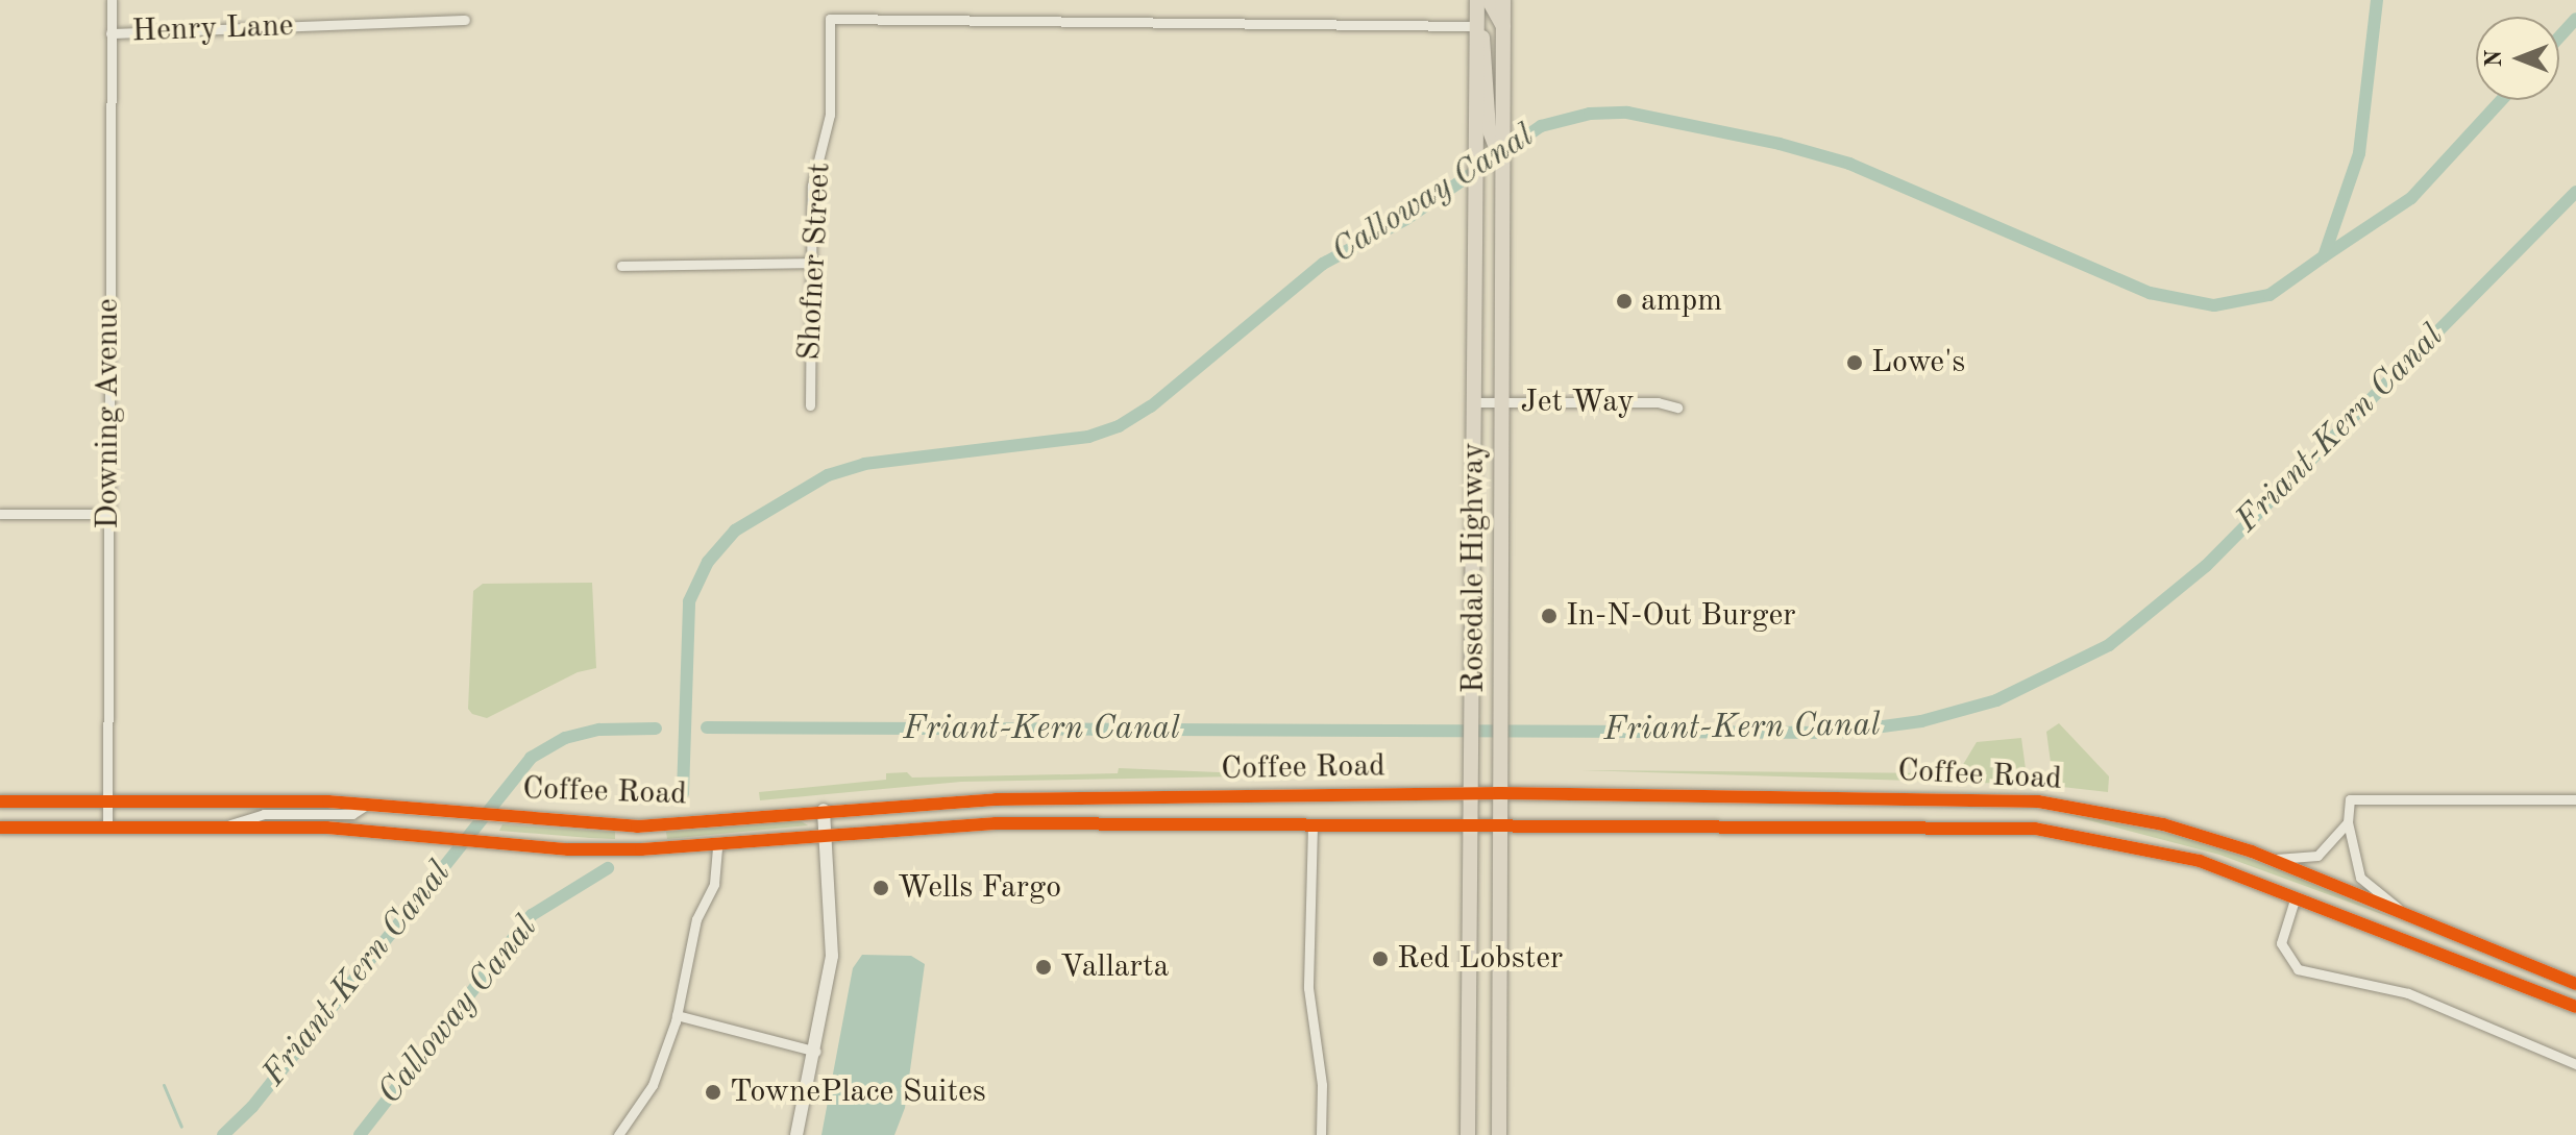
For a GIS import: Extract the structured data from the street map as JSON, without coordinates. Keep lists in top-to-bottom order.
{
  "streets": {
    "main road": ["Rosedale Highway", "Coffee Road"],
    "street": [
      "Henry Lane",
      "Shofner Street",
      "Jet Way",
      "Downing Avenue"
    ]
  },
  "crossings": [
    ["Henry Lane", "Downing Avenue"],
    ["Shofner Street", "Rosedale Highway"],
    ["Jet Way", "Rosedale Highway"],
    ["Downing Avenue", "Coffee Road"],
    ["Rosedale Highway", "Coffee Road"]
  ],
  "water": ["Calloway Canal", "Friant-Kern Canal"],
  "places": [
    "ampm",
    "Lowe's",
    "In-N-Out Burger",
    "Wells Fargo",
    "Red Lobster",
    "Vallarta",
    "TownePlace Suites"
  ],
  "north": "left"
}
